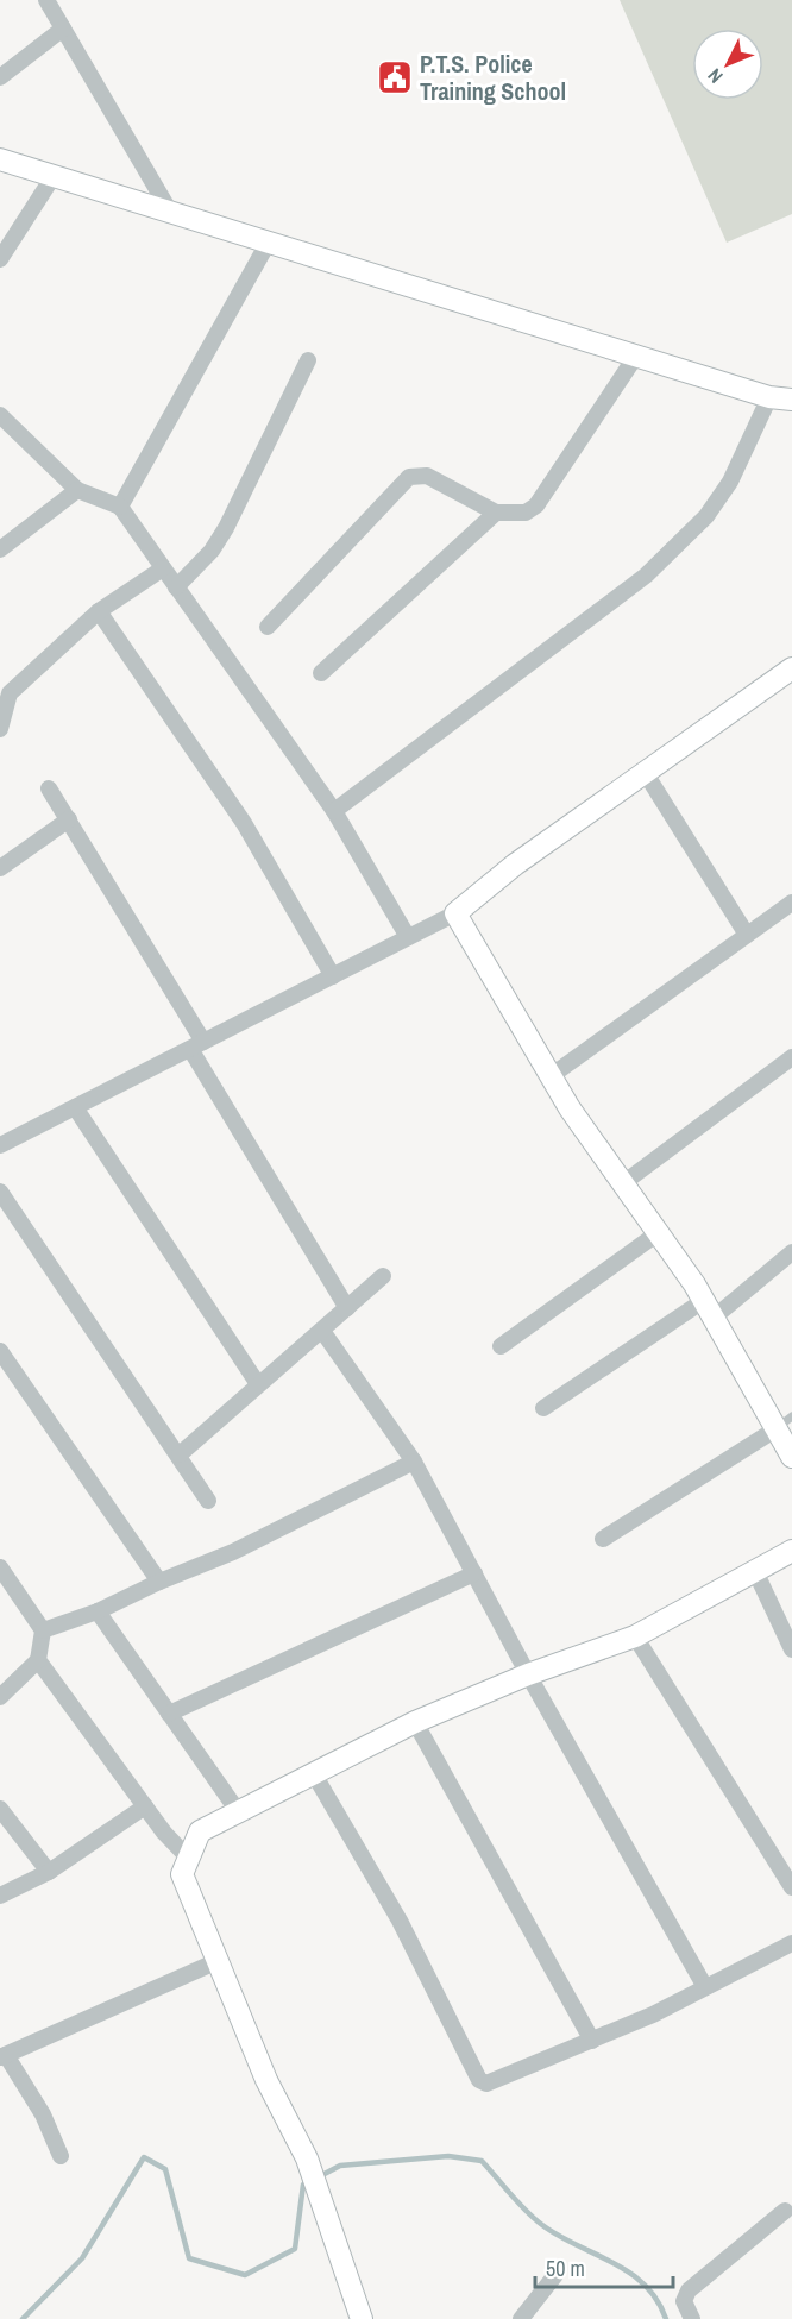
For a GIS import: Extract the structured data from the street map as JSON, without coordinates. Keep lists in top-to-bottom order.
{
  "places": {
    "public building": ["P.T.S. Police Training School"]
  },
  "scale_bar": "50 m",
  "north": "bottom left"
}
